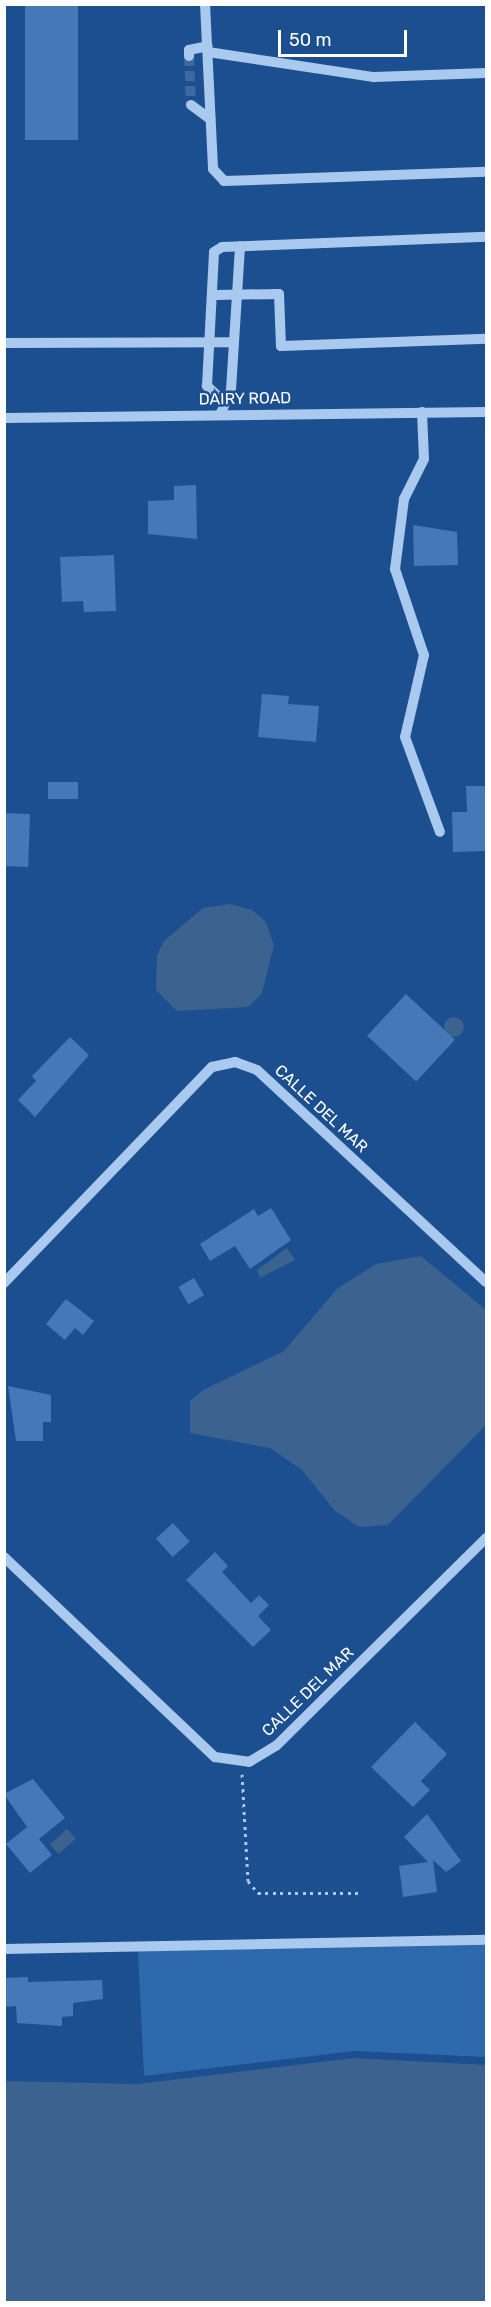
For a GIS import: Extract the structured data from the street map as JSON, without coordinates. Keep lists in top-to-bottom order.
{
  "streets": {
    "street": ["DAIRY ROAD", "CALLE DEL MAR"]
  },
  "scale_bar": "50 m"
}
